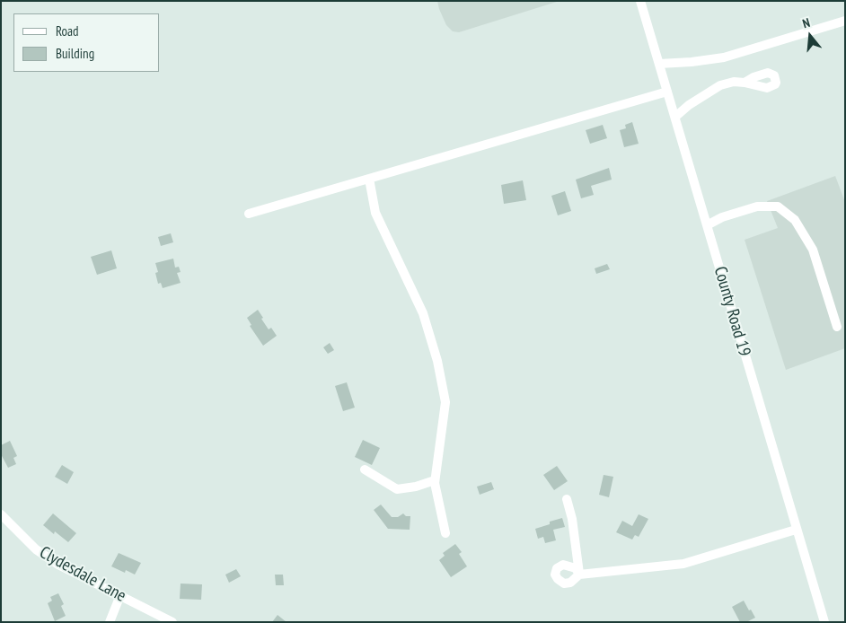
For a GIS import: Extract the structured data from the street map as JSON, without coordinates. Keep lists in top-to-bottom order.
{
  "streets": {
    "street": ["County Road 19", "Clydesdale Lane"]
  },
  "legend": ["Road", "Building"],
  "north": "top"
}
